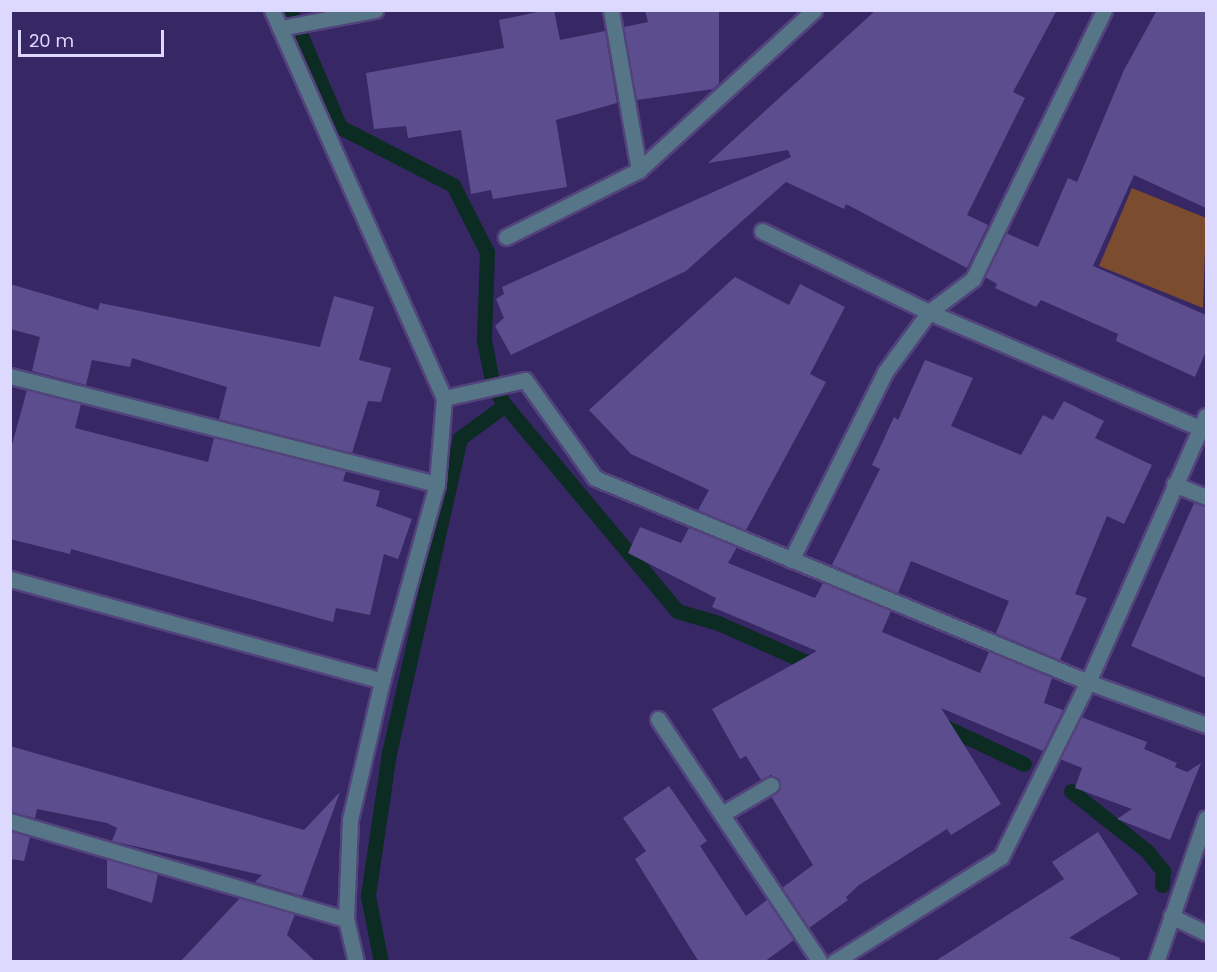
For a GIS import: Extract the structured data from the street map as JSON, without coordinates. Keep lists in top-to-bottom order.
{
  "scale_bar": "20 m"
}
